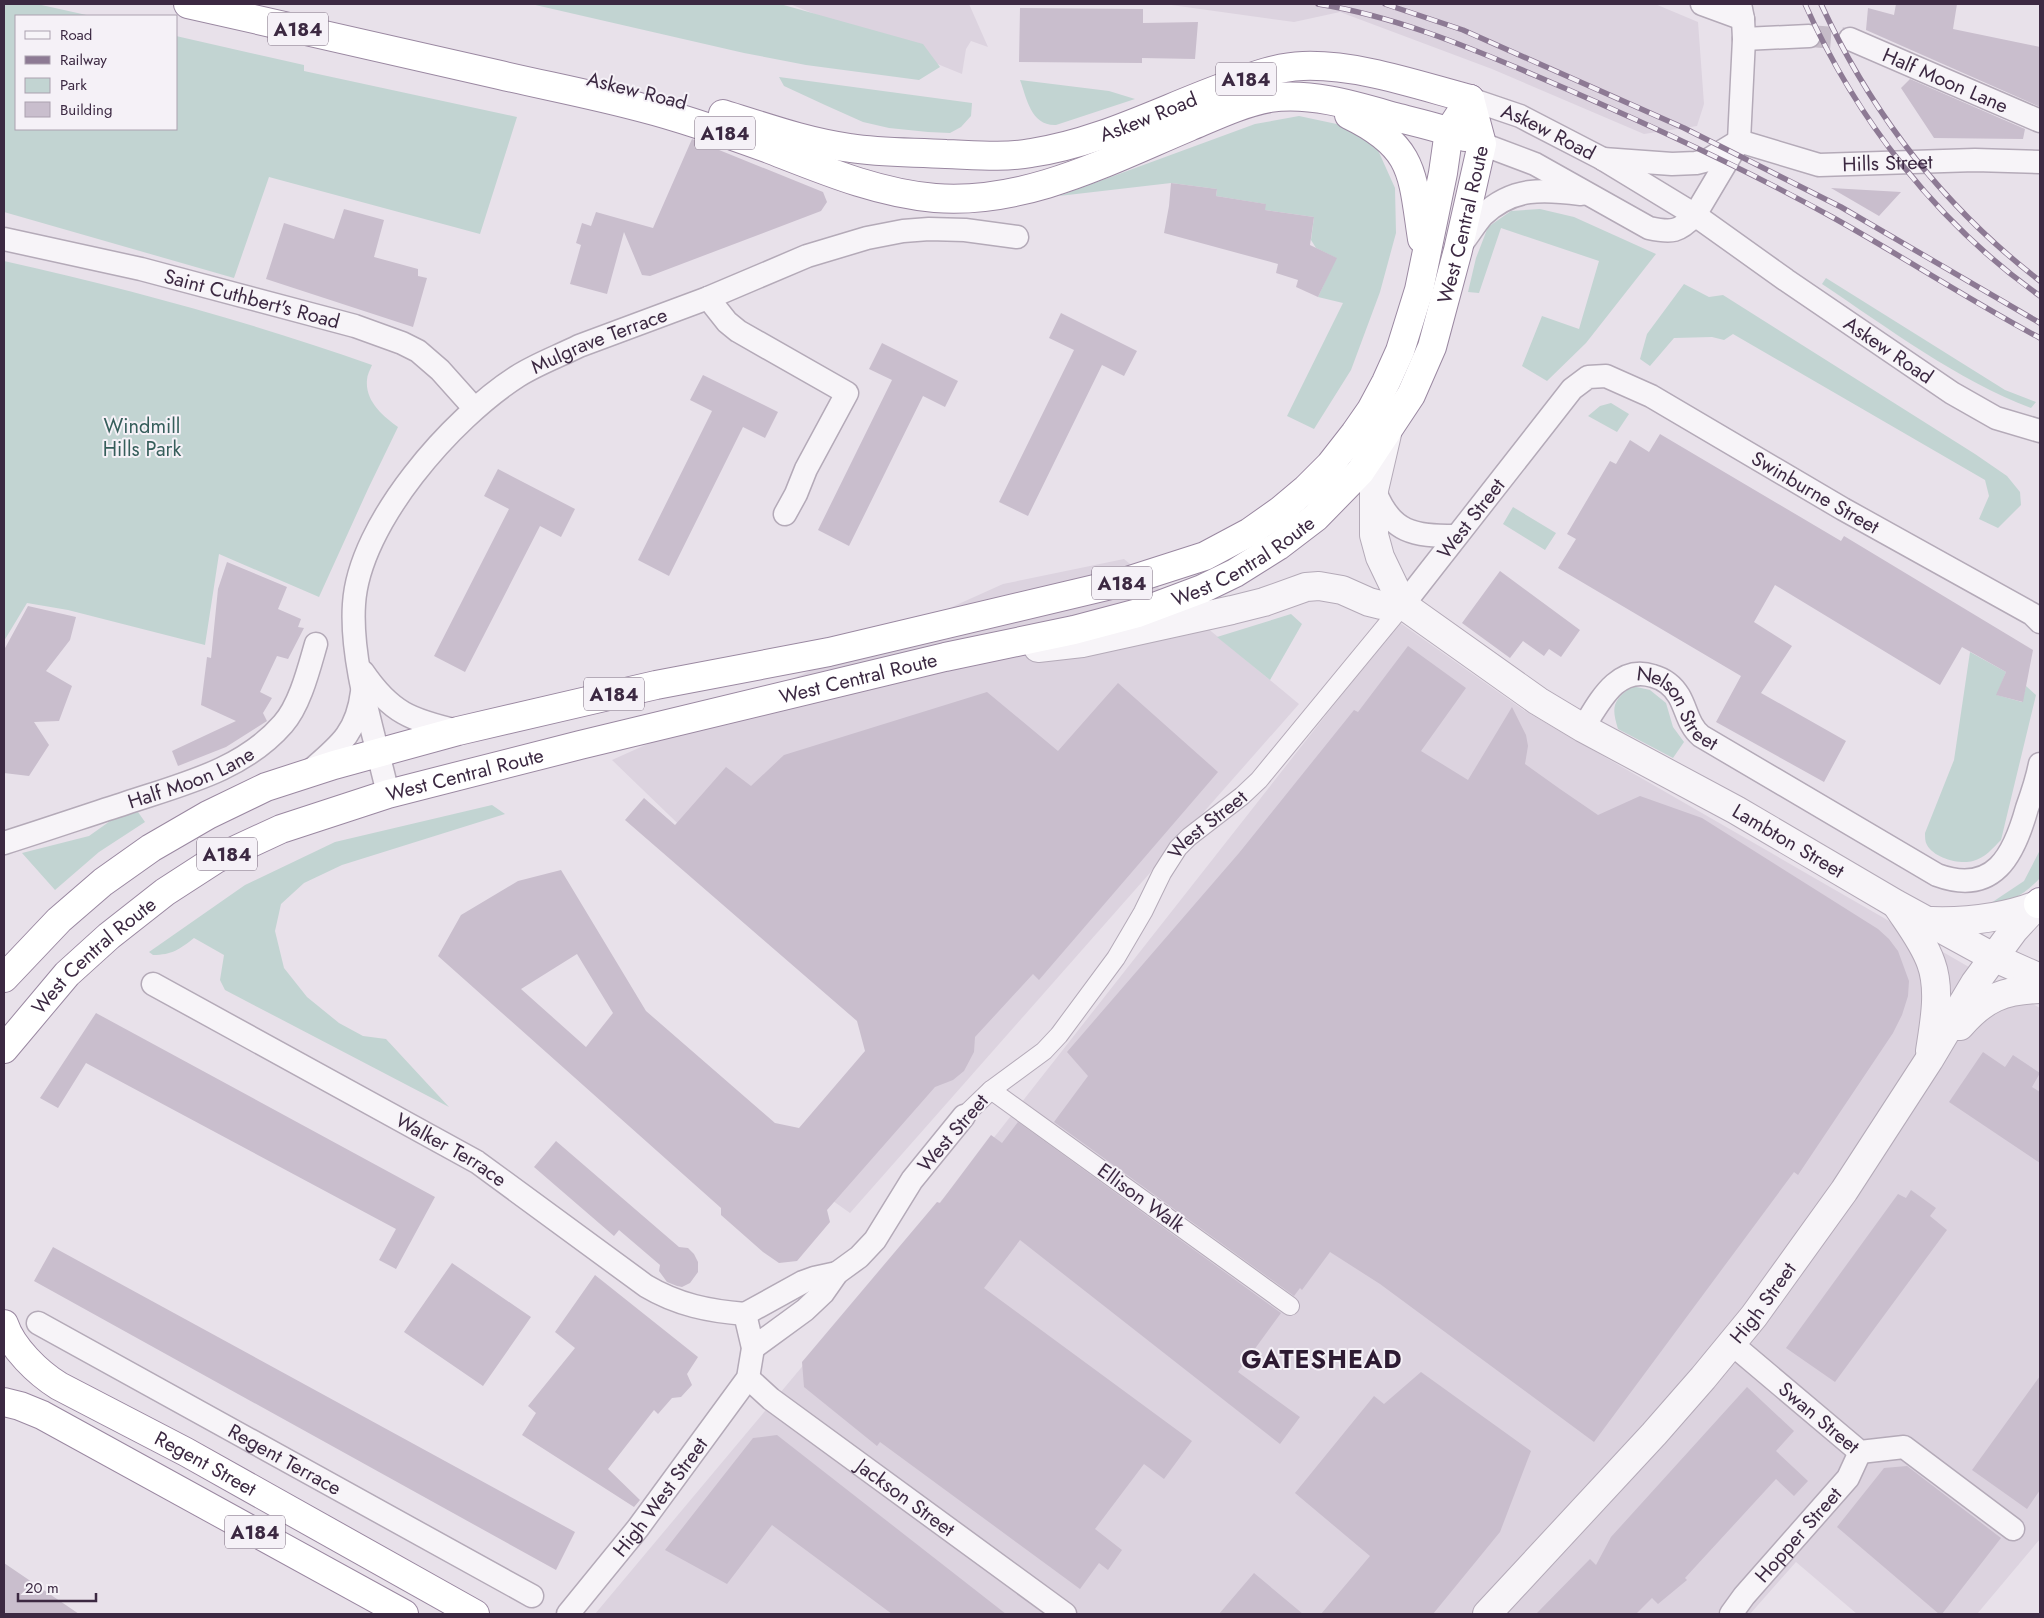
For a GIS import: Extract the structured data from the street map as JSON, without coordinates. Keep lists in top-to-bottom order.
{
  "streets": {
    "highway": [
      "A184",
      "Askew Road",
      "West Central Route",
      "Regent Street"
    ],
    "street": [
      "Half Moon Lane",
      "Hills Street",
      "Saint Cuthbert's Road",
      "Mulgrave Terrace",
      "Swinburne Street",
      "West Street",
      "Nelson Street",
      "Lambton Street",
      "Walker Terrace",
      "Ellison Walk",
      "High Street",
      "Swan Street",
      "Regent Terrace",
      "High West Street",
      "Jackson Street",
      "Hopper Street"
    ]
  },
  "crossings": [
    ["A184", "Askew Road"],
    ["A184", "West Central Route"],
    ["Askew Road", "West Central Route"],
    ["West Central Route", "Mulgrave Terrace"],
    ["Saint Cuthbert's Road", "Mulgrave Terrace"],
    ["Swinburne Street", "West Street"],
    ["West Street", "Walker Terrace"],
    ["West Street", "Ellison Walk"],
    ["Nelson Street", "Lambton Street"],
    ["Lambton Street", "High Street"],
    ["High Street", "Swan Street"],
    ["Swan Street", "Hopper Street"],
    ["High West Street", "Jackson Street"]
  ],
  "districts": ["GATESHEAD"],
  "parks": ["Windmill Hills Park"],
  "legend": [
    "Road",
    "Railway",
    "Park",
    "Building"
  ],
  "scale_bar": "20 m"
}
